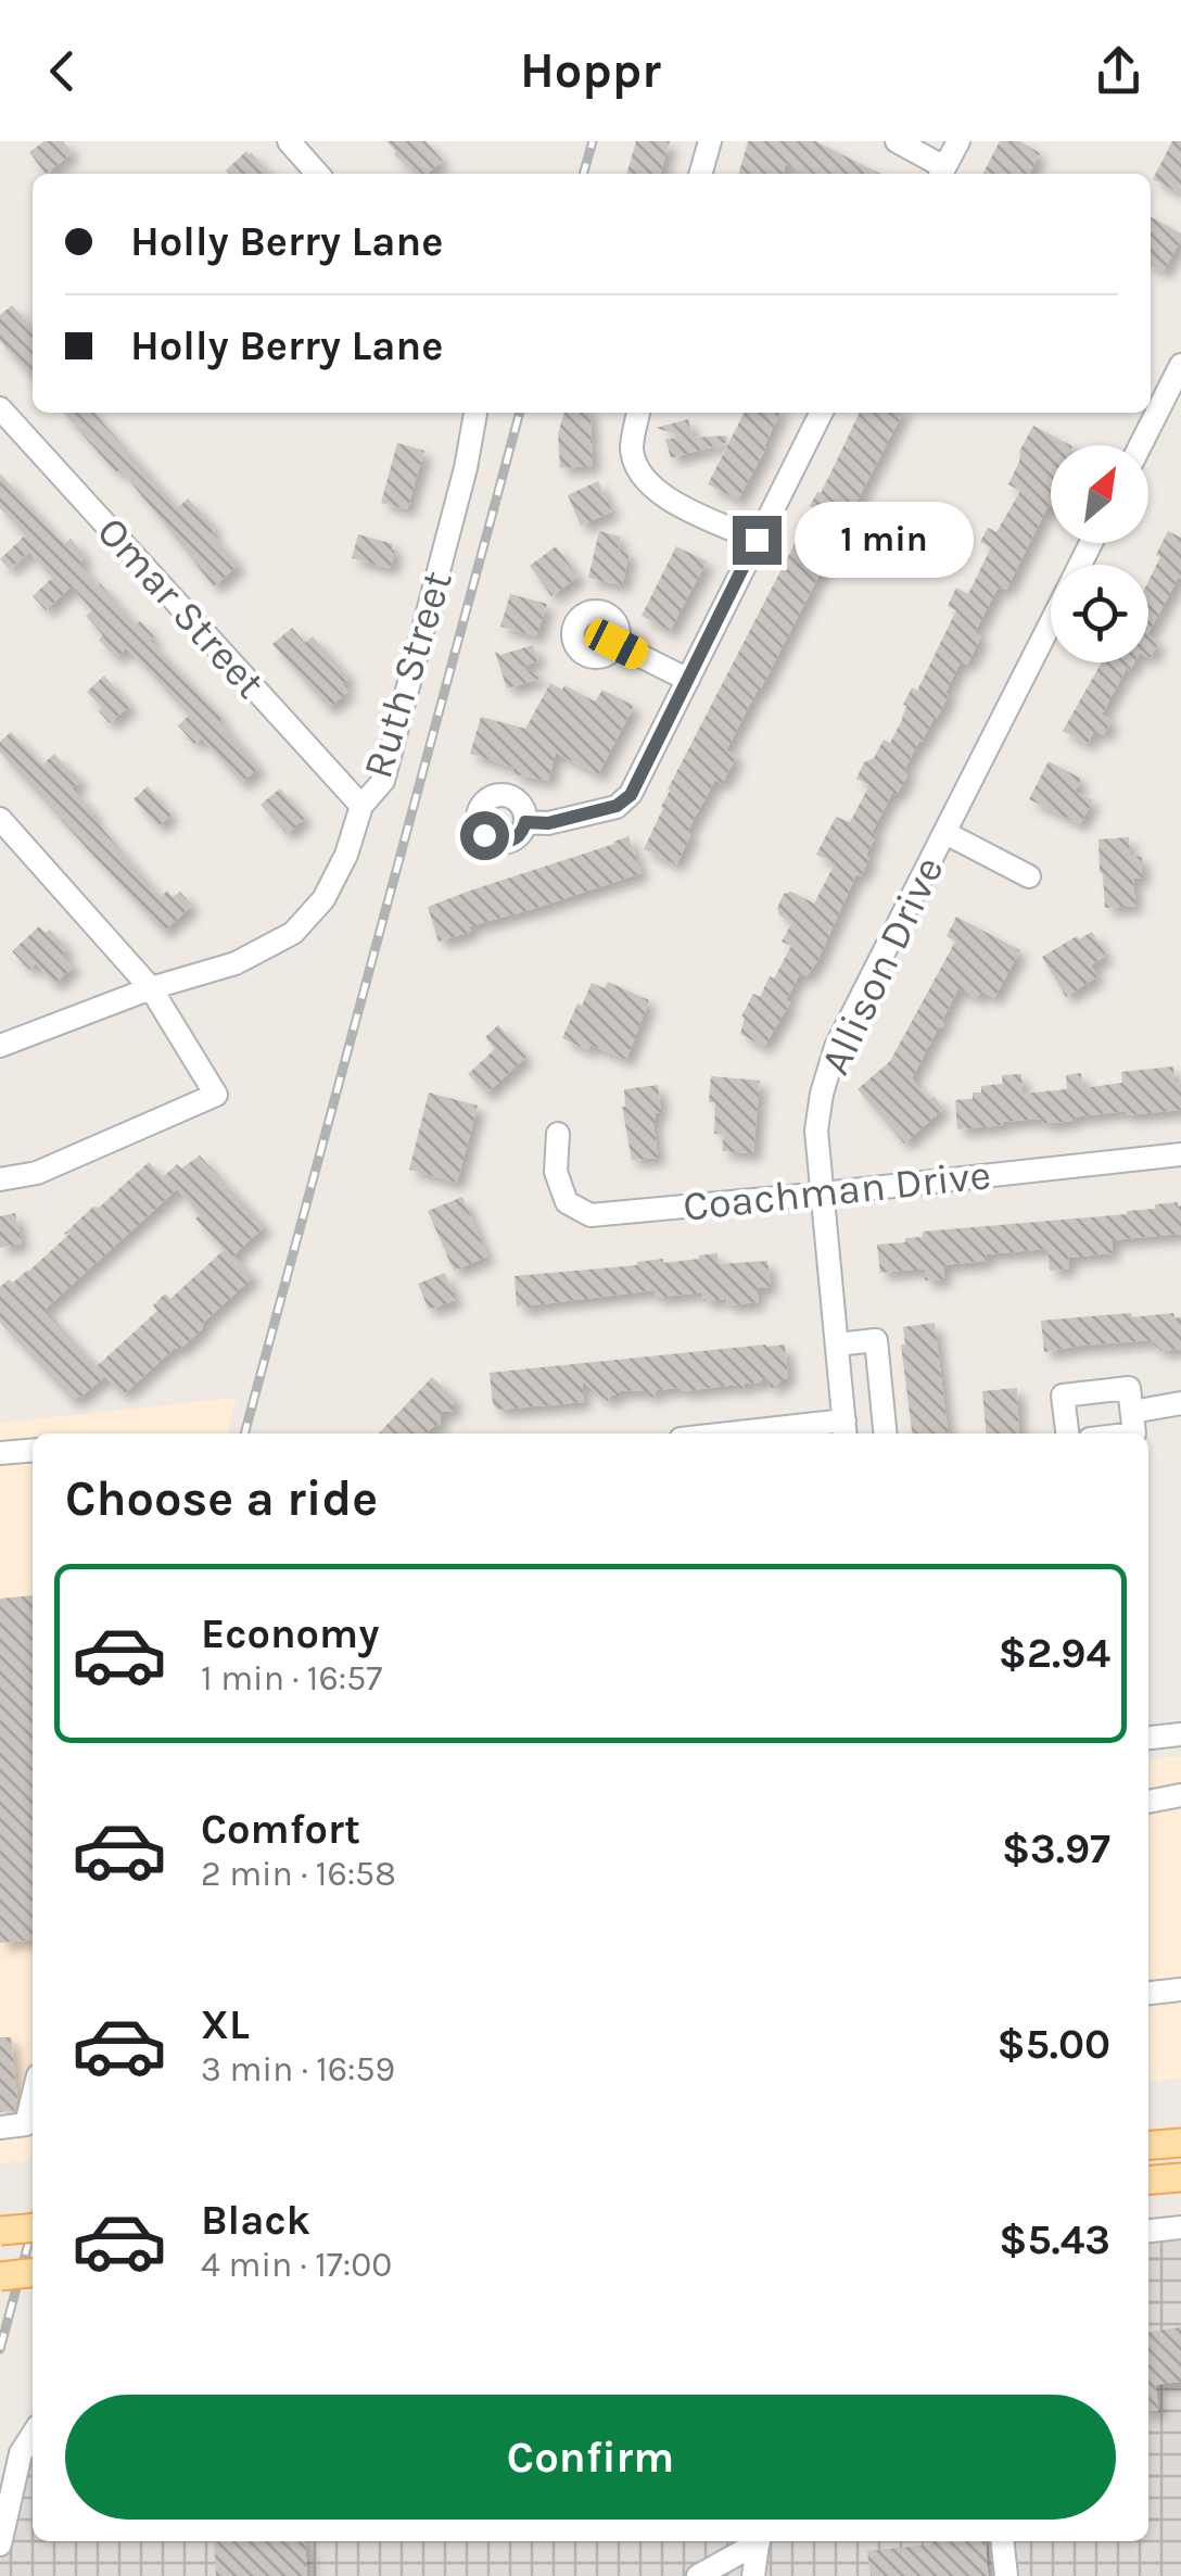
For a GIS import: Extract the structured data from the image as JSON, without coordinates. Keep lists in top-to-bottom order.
{
  "streets": {
    "street": [
      "Omar Street",
      "Ruth Street",
      "Allison Drive",
      "Coachman Drive"
    ]
  },
  "crossings": [
    ["Omar Street", "Ruth Street"],
    ["Allison Drive", "Coachman Drive"]
  ],
  "north": "top right",
  "page": {
    "header": "Hoppr",
    "banner": ["Holly Berry Lane", "Holly Berry Lane"],
    "bubble": "1 min",
    "heading": "Choose a ride",
    "list": [
      {
        "name": "Economy",
        "note": "1 min · 16:57",
        "value": "$2.94"
      },
      {
        "name": "Comfort",
        "note": "2 min · 16:58",
        "value": "$3.97"
      },
      {
        "name": "XL",
        "note": "3 min · 16:59",
        "value": "$5.00"
      },
      {
        "name": "Black",
        "note": "4 min · 17:00",
        "value": "$5.43"
      }
    ],
    "buttons": "Confirm"
  }
}
